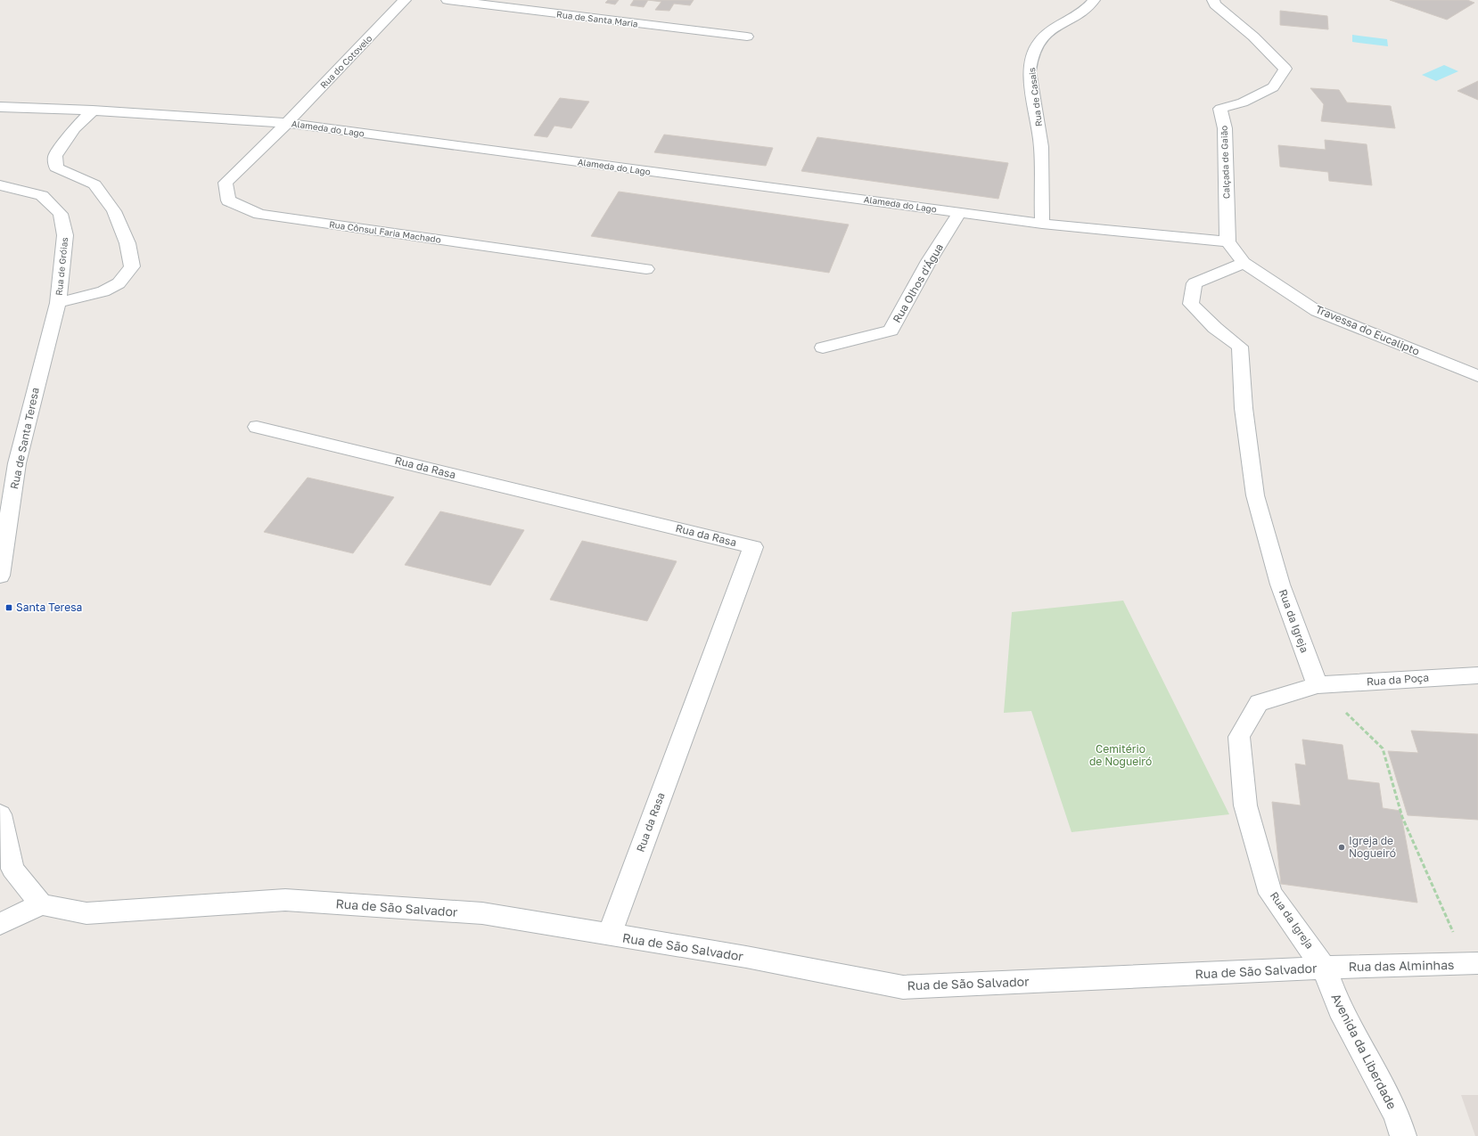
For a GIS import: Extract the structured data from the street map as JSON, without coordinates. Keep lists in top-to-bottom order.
{
  "streets": {
    "street": [
      "Rua de Santa Maria",
      "Rua do Cotovelo",
      "Rua de Casais",
      "Alameda do Lago",
      "Calçada de Gaião",
      "Rua Cônsul Faria Machado",
      "Rua de Gróias",
      "Rua Olhos d'Água",
      "Travessa do Eucalipto",
      "Rua de Santa Teresa",
      "Rua da Rasa",
      "Rua da Igreja",
      "Rua da Poça",
      "Rua de São Salvador",
      "Rua das Alminhas",
      "Avenida da Liberdade"
    ]
  },
  "crossings": [
    ["Rua do Cotovelo", "Alameda do Lago"],
    ["Rua do Cotovelo", "Rua Cônsul Faria Machado"],
    ["Rua de Casais", "Alameda do Lago"],
    ["Alameda do Lago", "Calçada de Gaião"],
    ["Alameda do Lago", "Rua Cônsul Faria Machado"],
    ["Alameda do Lago", "Rua Olhos d'Água"],
    ["Rua de Gróias", "Rua de Santa Teresa"],
    ["Travessa do Eucalipto", "Rua da Igreja"],
    ["Rua da Rasa", "Rua de São Salvador"],
    ["Rua da Igreja", "Rua da Poça"],
    ["Rua da Igreja", "Rua de São Salvador"],
    ["Rua da Igreja", "Rua das Alminhas"],
    ["Rua da Igreja", "Avenida da Liberdade"],
    ["Rua de São Salvador", "Rua das Alminhas"],
    ["Rua de São Salvador", "Avenida da Liberdade"],
    ["Rua das Alminhas", "Avenida da Liberdade"]
  ],
  "parks": ["Cemitério de Nogueiró"],
  "places": {
    "transit": ["Santa Teresa"],
    "other": ["Igreja de Nogueiró"]
  }
}
